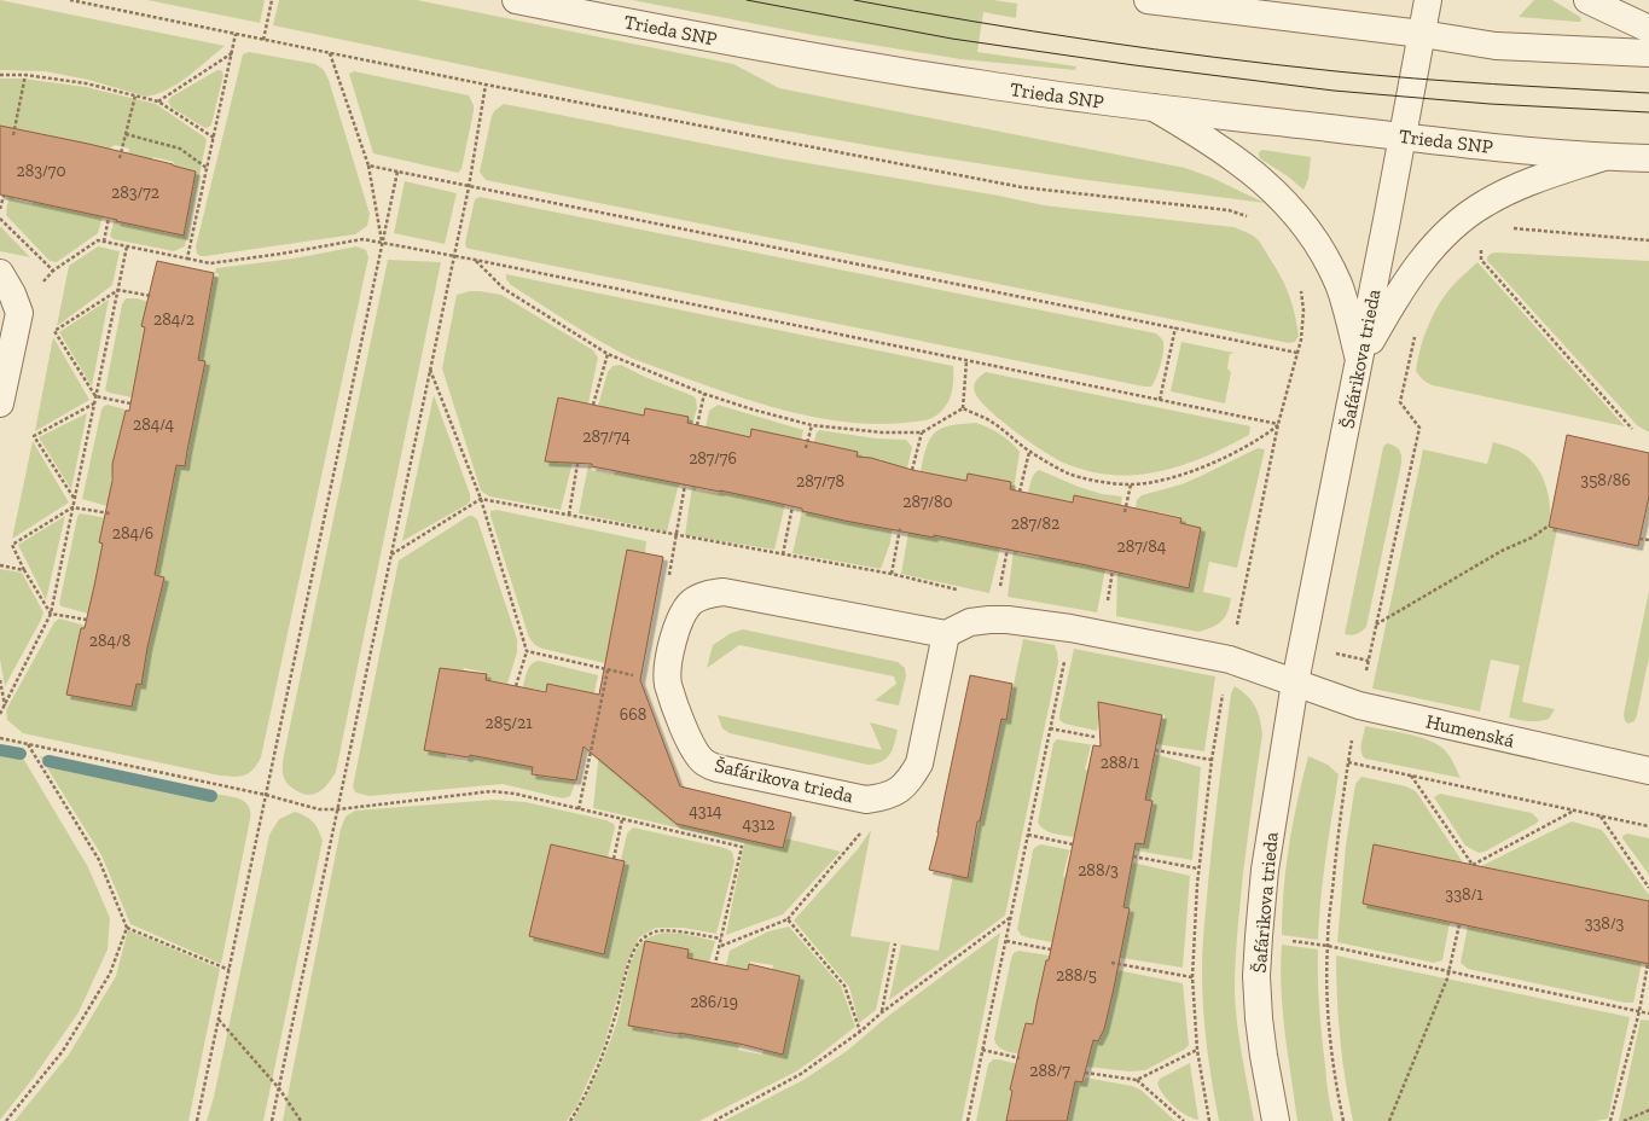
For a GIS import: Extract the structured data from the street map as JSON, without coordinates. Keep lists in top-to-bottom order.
{
  "streets": {
    "street": ["Trieda SNP", "Šafárikova trieda", "Humenská"]
  },
  "crossings": [
    ["Trieda SNP", "Šafárikova trieda"],
    ["Šafárikova trieda", "Humenská"]
  ],
  "house_numbers": [
    "283/70",
    "283/72",
    "284/2",
    "284/4",
    "287/74",
    "287/76",
    "358/86",
    "287/78",
    "287/80",
    "287/82",
    "284/6",
    "287/84",
    "284/8",
    "668",
    "285/21",
    "288/1",
    "4314",
    "4312",
    "288/3",
    "338/1",
    "338/3",
    "288/5",
    "286/19",
    "288/7"
  ]
}
